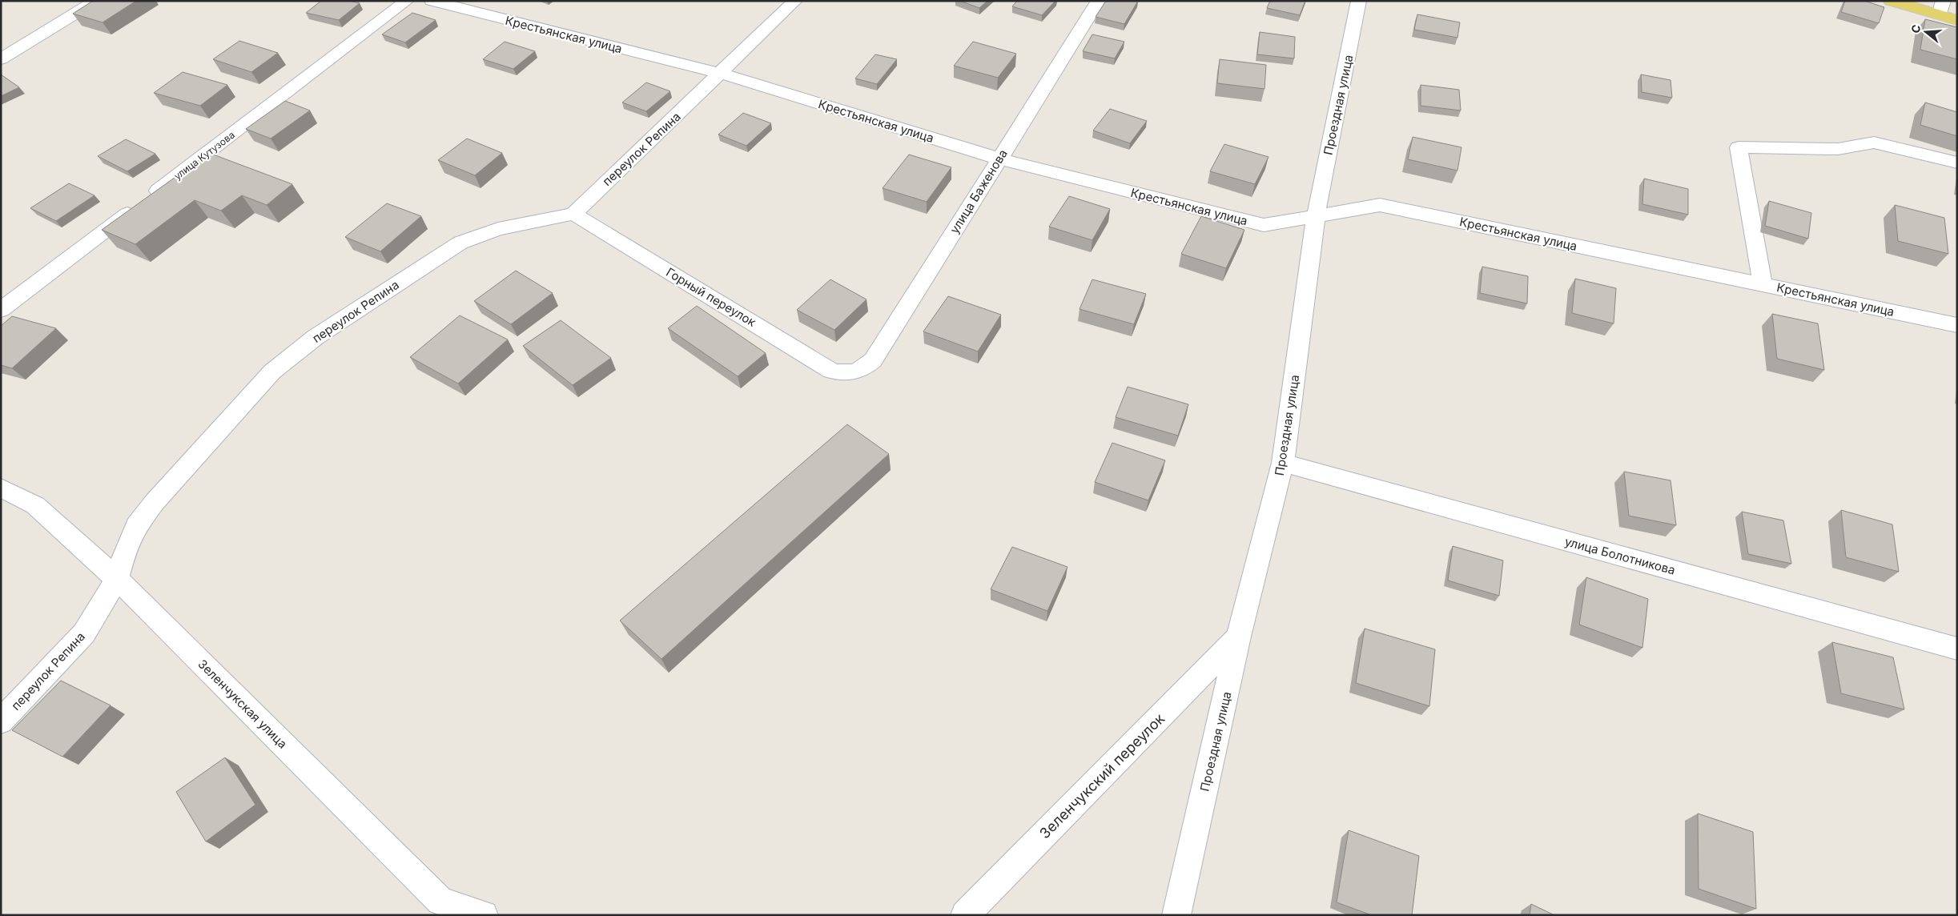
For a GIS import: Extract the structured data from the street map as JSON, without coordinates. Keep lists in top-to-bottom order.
{
  "streets": {
    "street": [
      "Крестьянская улица",
      "Проездная улица",
      "переулок Репина",
      "улица Кутузова",
      "улица Баженова",
      "Горный переулок",
      "улица Болотникова",
      "Зеленчукская улица",
      "Зеленчукский переулок"
    ]
  },
  "crossings": [
    ["Крестьянская улица", "Проездная улица"],
    ["Крестьянская улица", "переулок Репина"],
    ["Крестьянская улица", "улица Баженова"],
    ["Проездная улица", "улица Болотникова"],
    ["Проездная улица", "Зеленчукский переулок"],
    ["переулок Репина", "Горный переулок"],
    ["переулок Репина", "Зеленчукская улица"],
    ["улица Баженова", "Горный переулок"]
  ],
  "north": "left"
}
